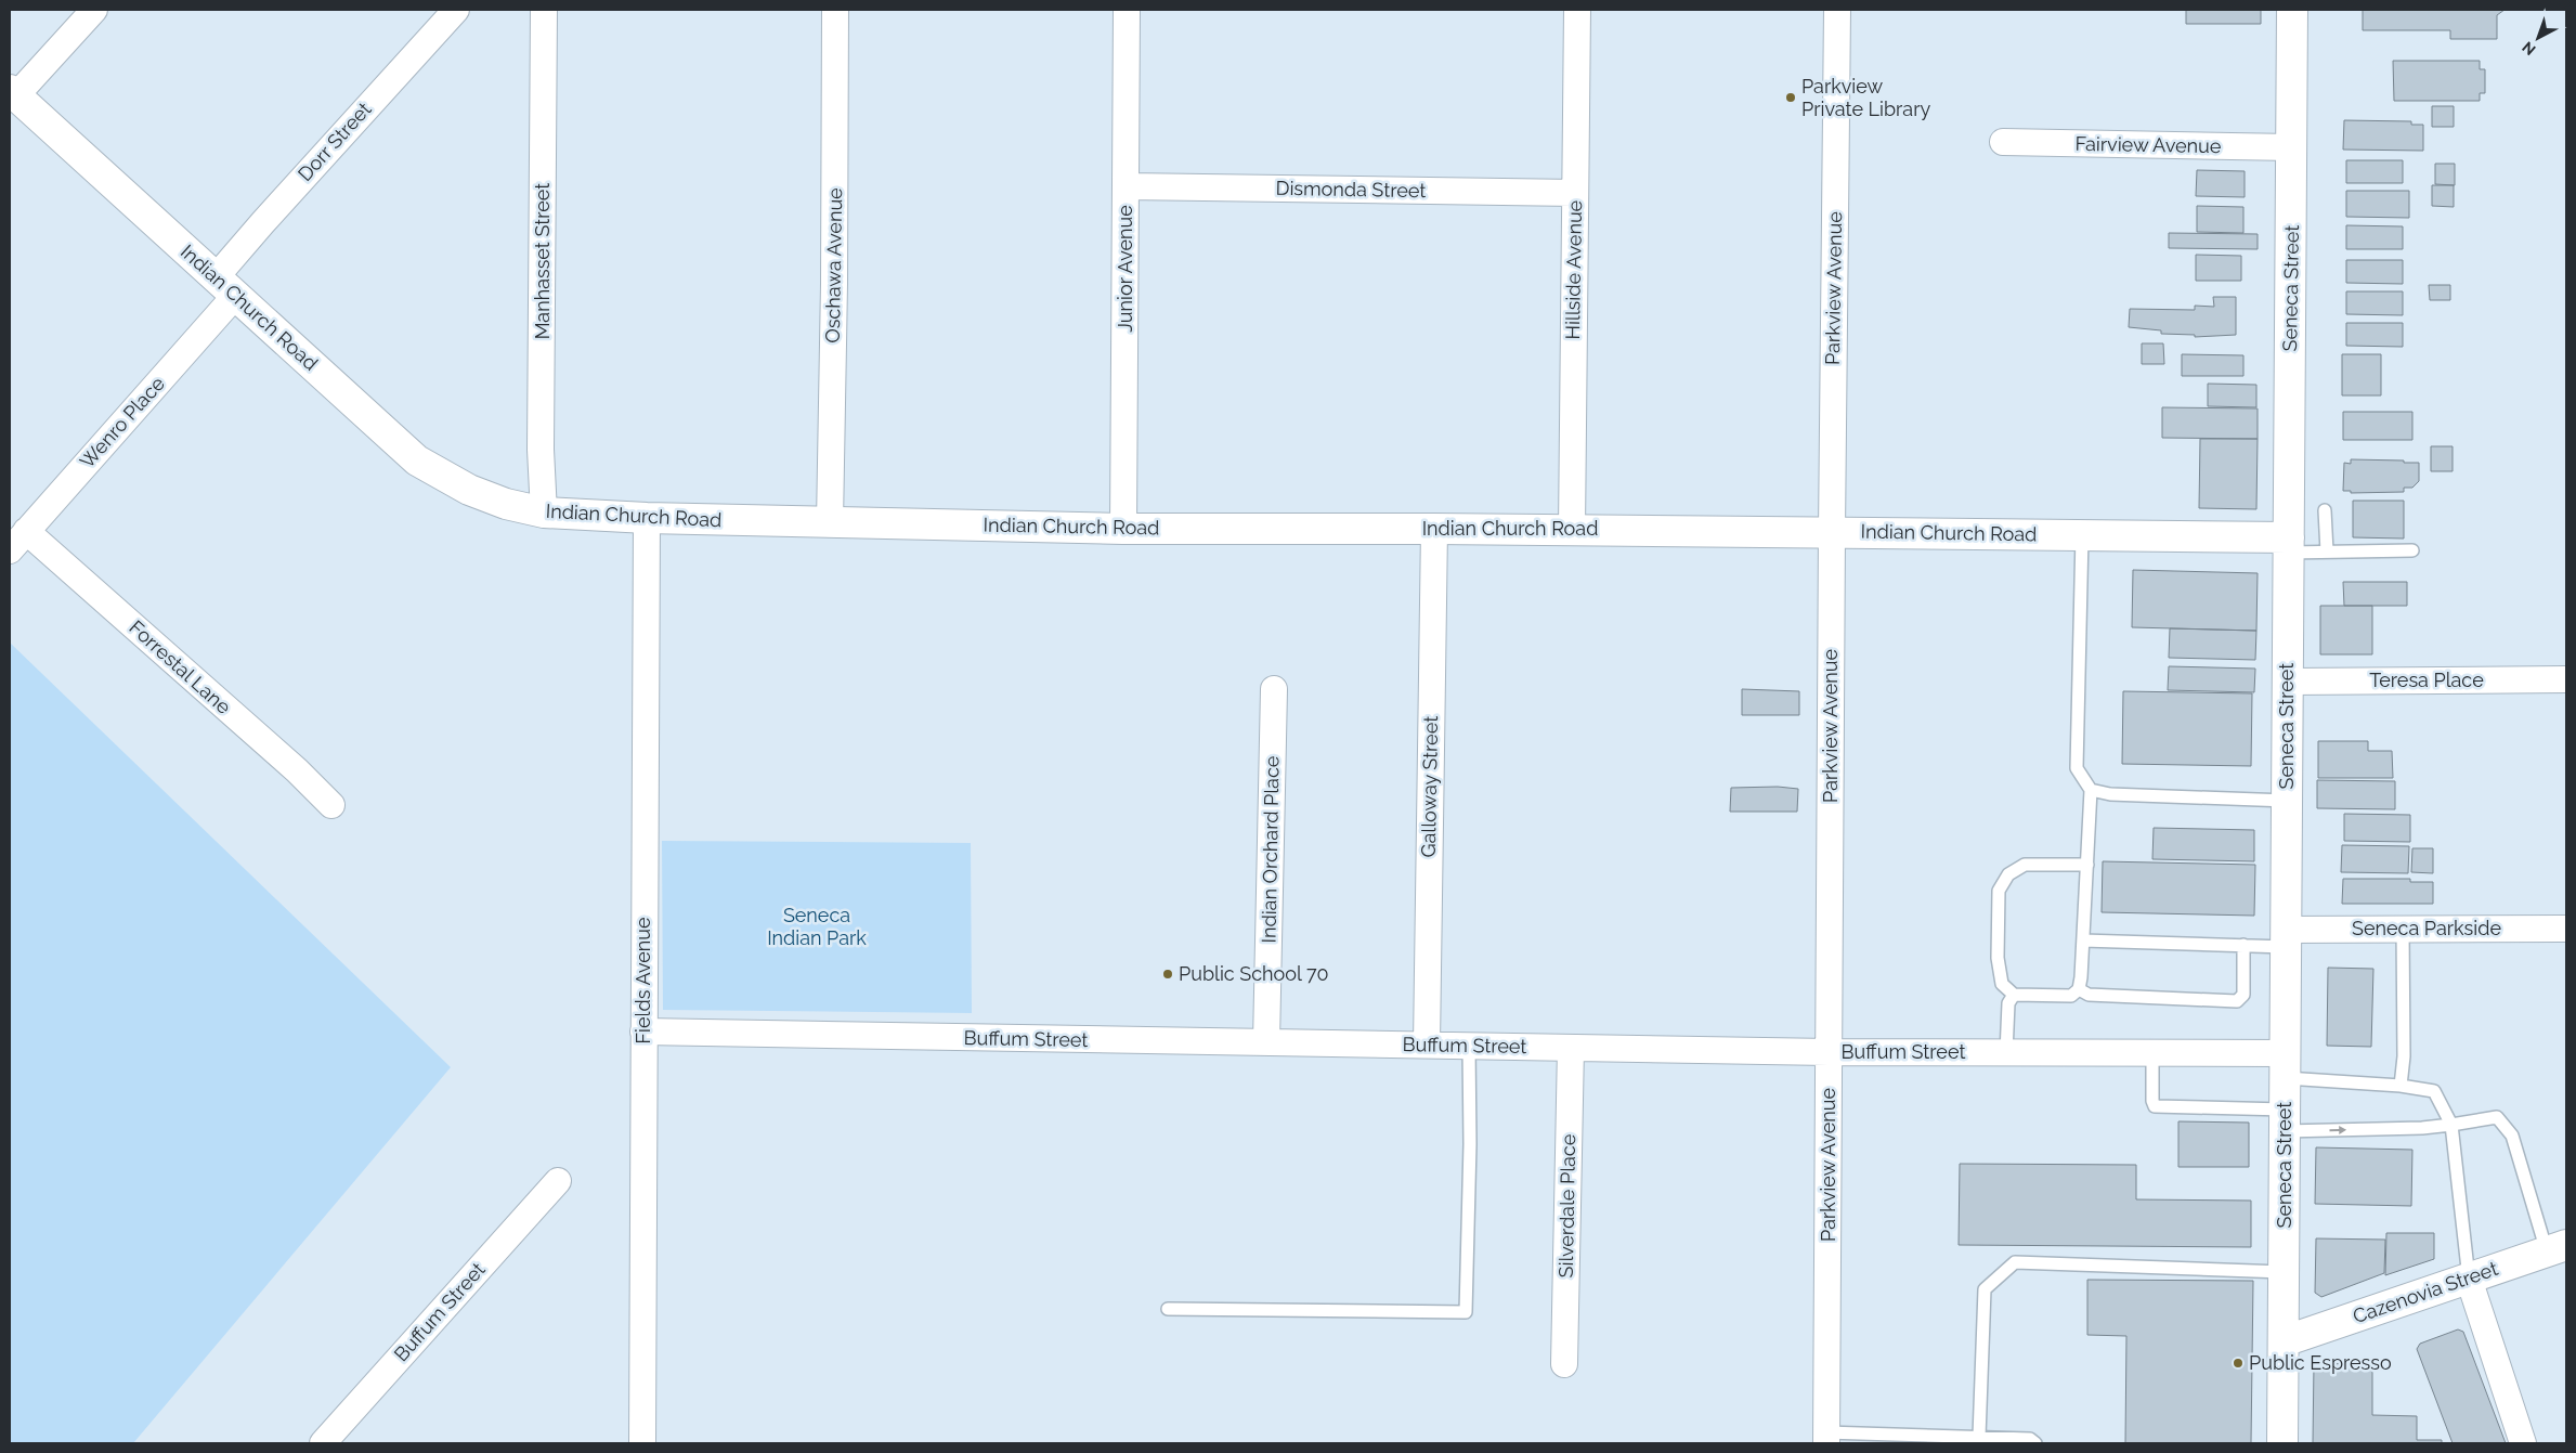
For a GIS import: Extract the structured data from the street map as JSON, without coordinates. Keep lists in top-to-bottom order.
{
  "streets": {
    "street": [
      "Dorr Street",
      "Fairview Avenue",
      "Dismonda Street",
      "Manhasset Street",
      "Oschawa Avenue",
      "Junior Avenue",
      "Hillside Avenue",
      "Parkview Avenue",
      "Seneca Street",
      "Indian Church Road",
      "Wenro Place",
      "Forrestal Lane",
      "Teresa Place",
      "Galloway Street",
      "Indian Orchard Place",
      "Seneca Parkside",
      "Fields Avenue",
      "Buffum Street",
      "Silverdale Place",
      "Cazenovia Street"
    ]
  },
  "crossings": [
    ["Dorr Street", "Indian Church Road"],
    ["Dorr Street", "Wenro Place"],
    ["Fairview Avenue", "Seneca Street"],
    ["Dismonda Street", "Junior Avenue"],
    ["Dismonda Street", "Hillside Avenue"],
    ["Manhasset Street", "Indian Church Road"],
    ["Oschawa Avenue", "Indian Church Road"],
    ["Junior Avenue", "Indian Church Road"],
    ["Hillside Avenue", "Indian Church Road"],
    ["Parkview Avenue", "Indian Church Road"],
    ["Parkview Avenue", "Buffum Street"],
    ["Seneca Street", "Indian Church Road"],
    ["Seneca Street", "Teresa Place"],
    ["Seneca Street", "Seneca Parkside"],
    ["Seneca Street", "Buffum Street"],
    ["Seneca Street", "Cazenovia Street"],
    ["Indian Church Road", "Wenro Place"],
    ["Indian Church Road", "Galloway Street"],
    ["Indian Church Road", "Fields Avenue"],
    ["Wenro Place", "Forrestal Lane"],
    ["Galloway Street", "Buffum Street"],
    ["Indian Orchard Place", "Buffum Street"],
    ["Fields Avenue", "Buffum Street"],
    ["Buffum Street", "Silverdale Place"]
  ],
  "parks": ["Seneca Indian Park"],
  "places": ["Parkview Private Library", "Public School 70", "Public Espresso"],
  "north": "bottom left"
}
